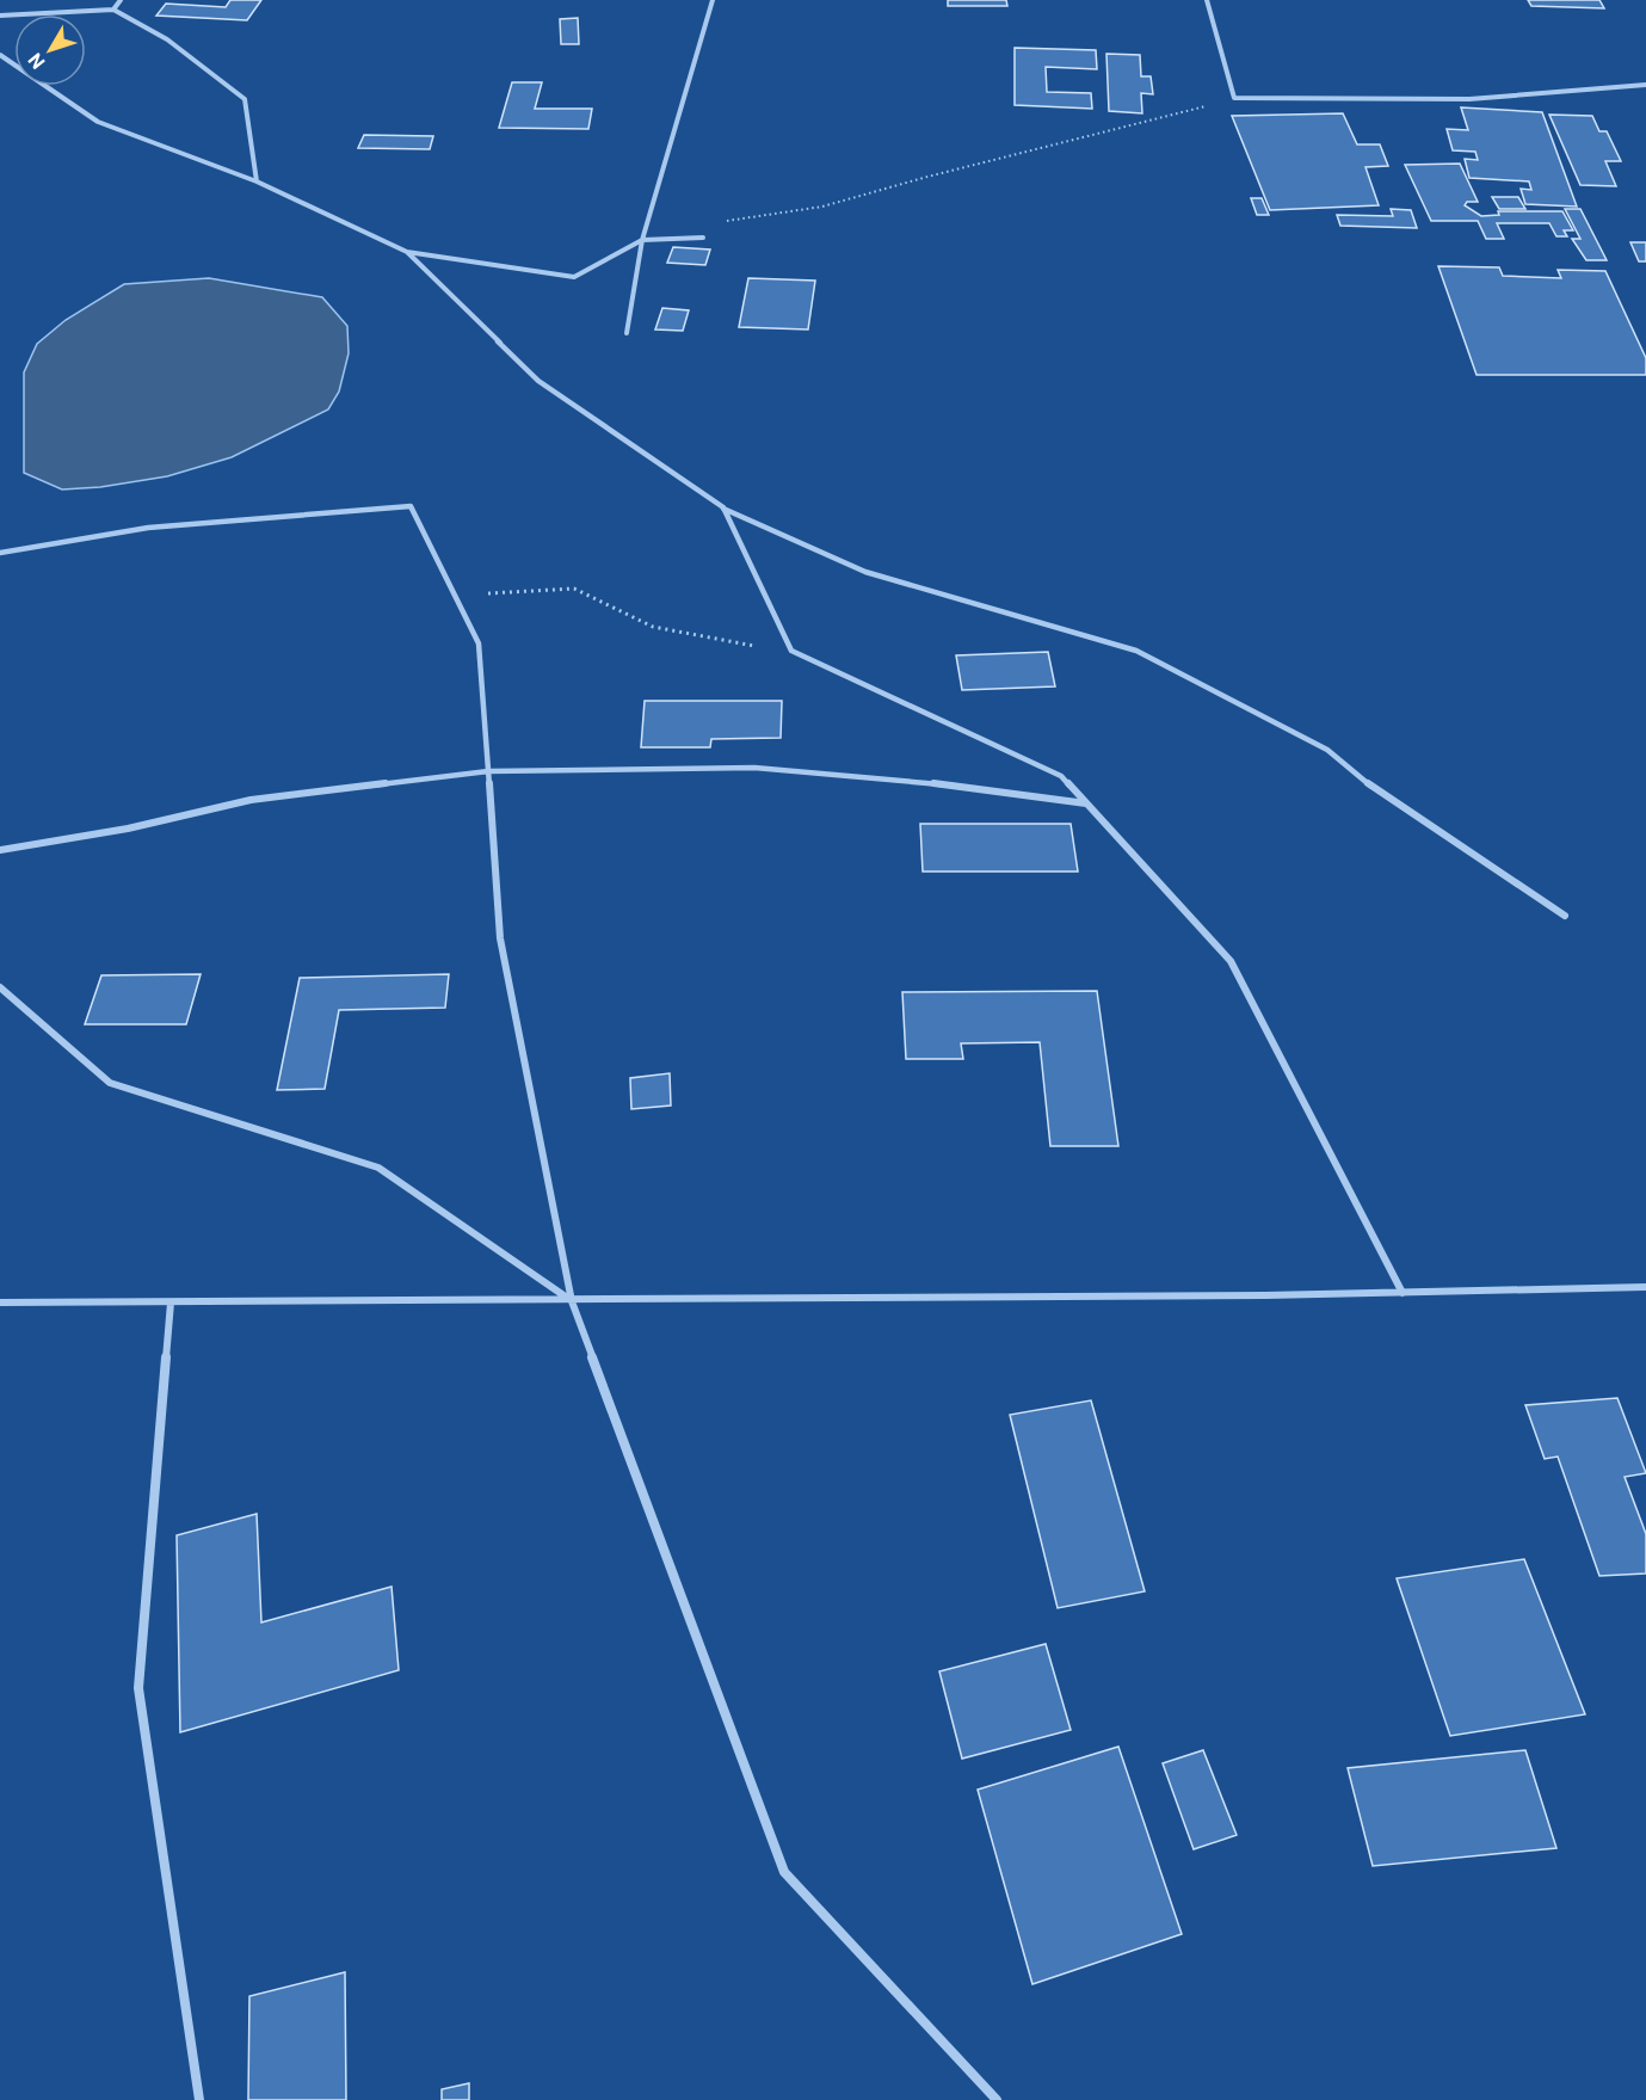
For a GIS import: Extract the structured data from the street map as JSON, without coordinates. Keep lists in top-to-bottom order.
{
  "north": "bottom left"
}
